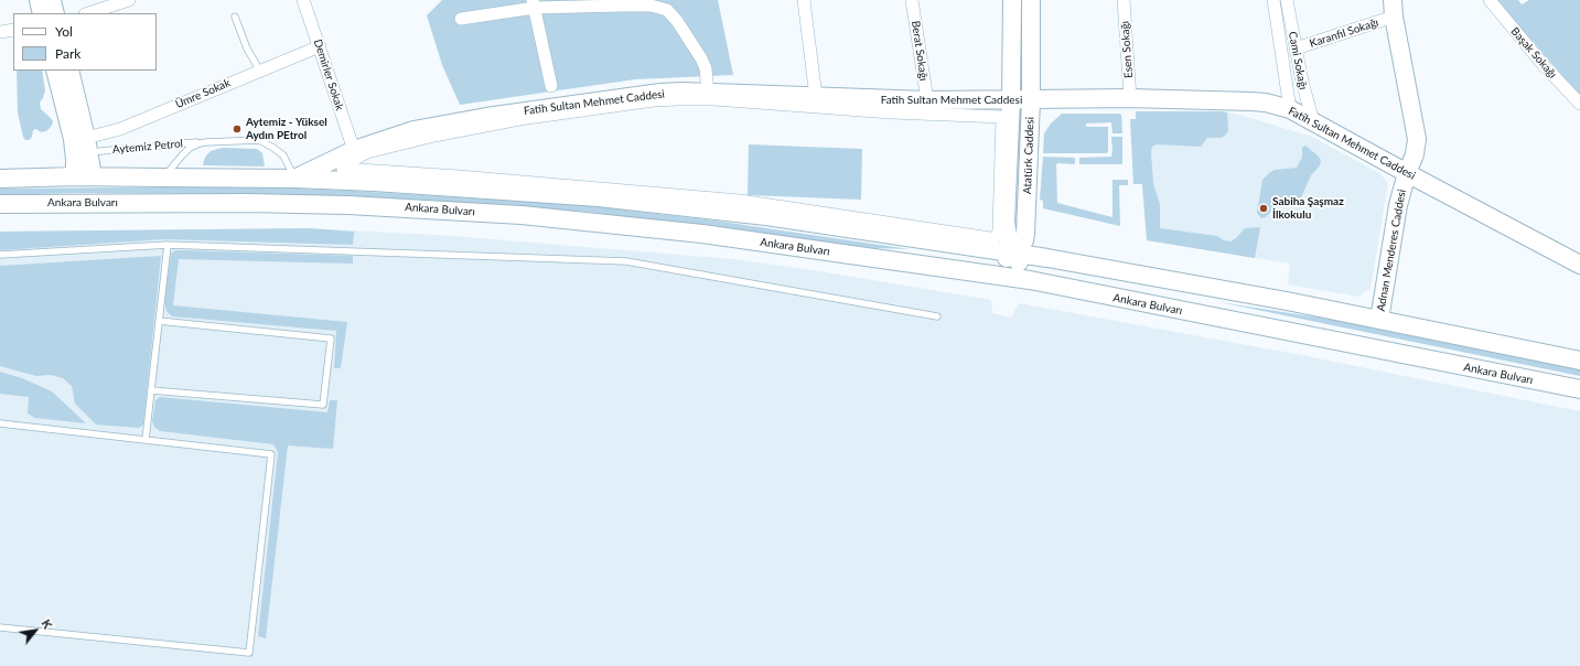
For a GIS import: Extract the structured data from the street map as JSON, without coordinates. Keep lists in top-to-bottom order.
{
  "streets": {
    "main road": [
      "Fatih Sultan Mehmet Caddesi",
      "Atatürk Caddesi",
      "Ankara Bulvarı",
      "Adnan Menderes Caddesi"
    ],
    "street": [
      "Karanfil Sokağı",
      "Esen Sokağı",
      "Berat Sokağı",
      "Başak Sokağı",
      "Cami Sokağı",
      "Demirler Sokak",
      "Ümre Sokak"
    ],
    "lane": ["Aytemiz Petrol"]
  },
  "crossings": [
    ["Karanfil Sokağı", "Cami Sokağı"],
    ["Karanfil Sokağı", "Adnan Menderes Caddesi"],
    ["Esen Sokağı", "Fatih Sultan Mehmet Caddesi"],
    ["Berat Sokağı", "Fatih Sultan Mehmet Caddesi"],
    ["Cami Sokağı", "Fatih Sultan Mehmet Caddesi"],
    ["Demirler Sokak", "Ümre Sokak"],
    ["Demirler Sokak", "Fatih Sultan Mehmet Caddesi"],
    ["Ümre Sokak", "Aytemiz Petrol"],
    ["Fatih Sultan Mehmet Caddesi", "Aytemiz Petrol"],
    ["Fatih Sultan Mehmet Caddesi", "Atatürk Caddesi"],
    ["Fatih Sultan Mehmet Caddesi", "Ankara Bulvarı"],
    ["Fatih Sultan Mehmet Caddesi", "Adnan Menderes Caddesi"],
    ["Aytemiz Petrol", "Ankara Bulvarı"],
    ["Atatürk Caddesi", "Ankara Bulvarı"],
    ["Ankara Bulvarı", "Adnan Menderes Caddesi"]
  ],
  "places": ["Aytemiz - Yüksel Aydın PEtrol", "Sabiha Şaşmaz İlkokulu"],
  "legend": ["Yol", "Park"],
  "north": "top right"
}
